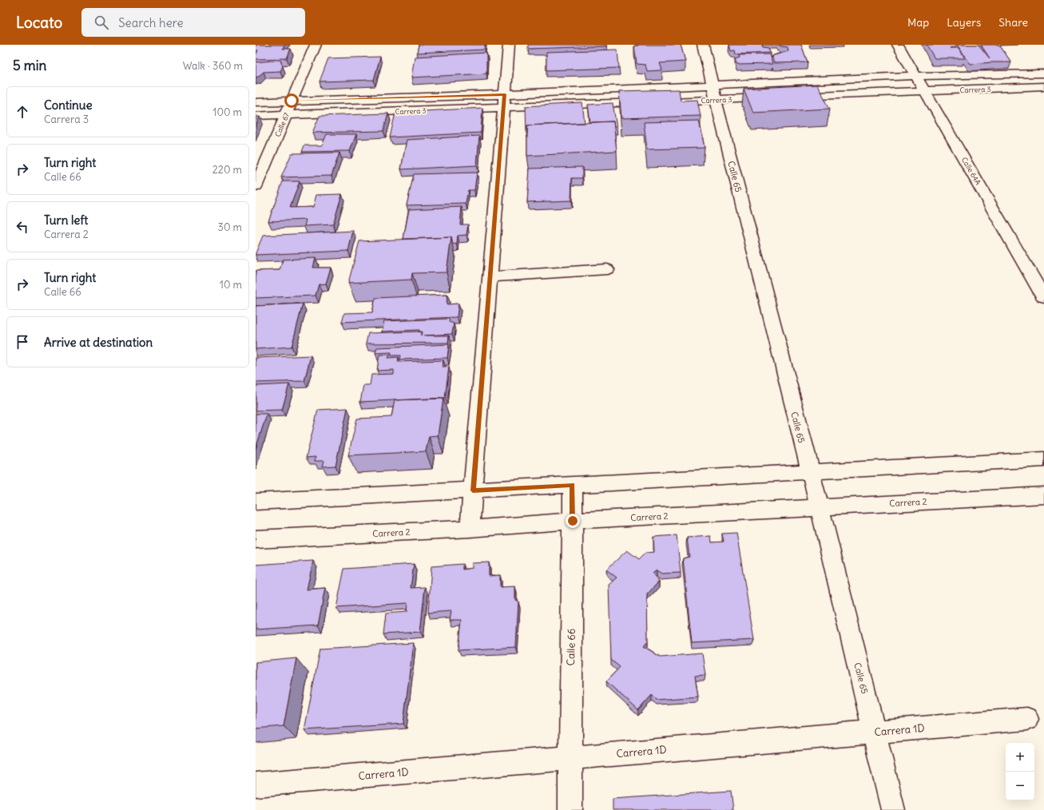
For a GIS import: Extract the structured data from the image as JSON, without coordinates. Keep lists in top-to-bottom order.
{
  "streets": {
    "street": [
      "Carrera 3",
      "Calle 67",
      "Calle 64A",
      "Calle 65",
      "Carrera 2",
      "Calle 66",
      "Carrera 1D"
    ]
  },
  "crossings": [
    ["Carrera 3", "Calle 67"],
    ["Carrera 3", "Calle 64A"],
    ["Carrera 3", "Calle 65"],
    ["Calle 65", "Carrera 2"],
    ["Calle 65", "Carrera 1D"],
    ["Carrera 2", "Calle 66"],
    ["Calle 66", "Carrera 1D"]
  ],
  "page": {
    "header": "Locato",
    "search": "Search here",
    "nav": ["Map", "Layers", "Share"],
    "heading": ["5 min", "Walk · 360 m"],
    "list": [
      ["Continue", "Carrera 3", "100 m"],
      ["Turn right", "Calle 66", "220 m"],
      ["Turn left", "Carrera 2", "30 m"],
      ["Turn right", "Calle 66", "10 m"],
      "Arrive at destination"
    ],
    "map_buttons": ["+", "−"]
  }
}
